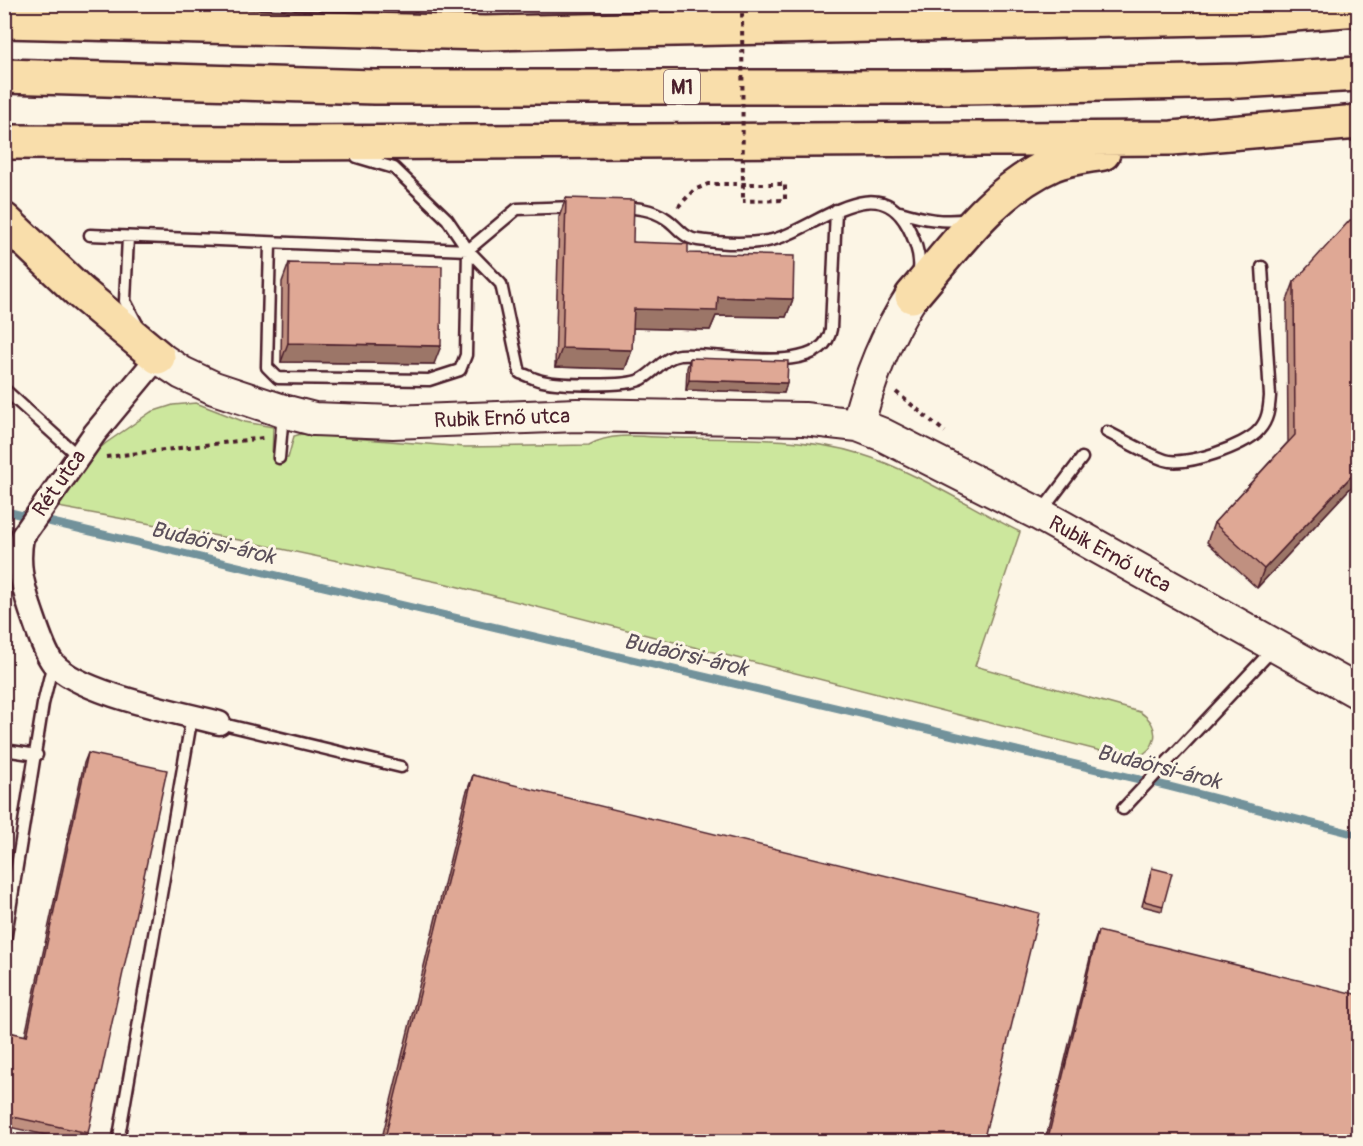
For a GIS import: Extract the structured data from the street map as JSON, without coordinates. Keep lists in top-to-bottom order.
{
  "streets": {
    "highway": ["M1"],
    "street": ["Rubik Ernő utca", "Rét utca"]
  },
  "crossings": [
    ["Rubik Ernő utca", "Rét utca"]
  ],
  "water": ["Budaörsi-árok"]
}
